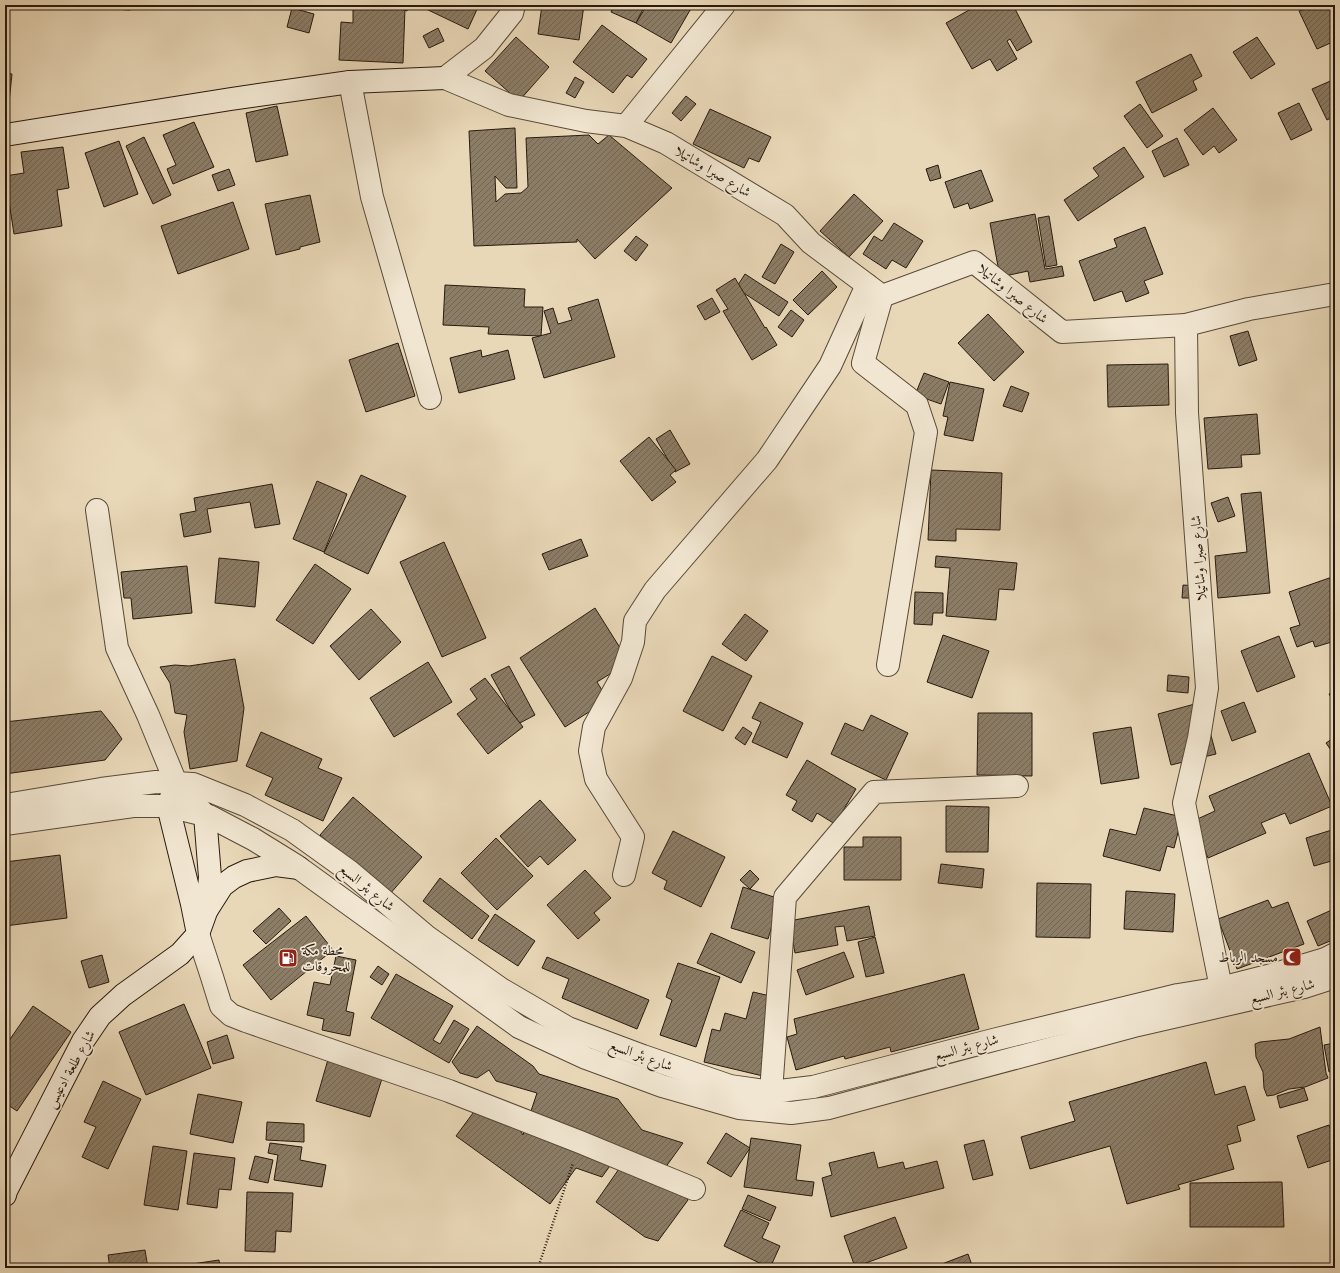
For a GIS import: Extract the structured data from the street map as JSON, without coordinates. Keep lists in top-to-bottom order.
{
  "streets": {
    "street": ["شارع صبرا وشاتيلا", "شارع بئر السبع", "شارع طلعة ادعيس"]
  },
  "crossings": [
    ["شارع صبرا وشاتيلا", "شارع بئر السبع"],
    ["شارع بئر السبع", "شارع طلعة ادعيس"]
  ],
  "places": {
    "mosque": ["مسجد الرباط"],
    "fuel station": ["محطة مكة للمحروقات"]
  }
}
